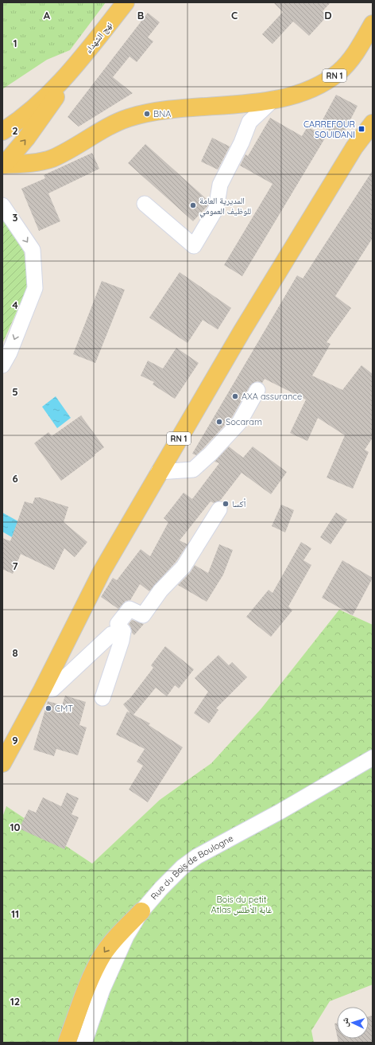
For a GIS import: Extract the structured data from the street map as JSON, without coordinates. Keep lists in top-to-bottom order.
{
  "streets": {
    "main road": ["نهج الشهداء", "RN 1"],
    "street": ["Rue du Bois de Boulogne"]
  },
  "parks": ["Bois du petit Atlas غابة الأطلس"],
  "places": {
    "other": [
      "BNA",
      "المديرية العامة للوظيف العمومي",
      "AXA assurance",
      "Socaram",
      "أكسا",
      "CMT"
    ],
    "transit": ["CARREFOUR SOUIDANI"]
  },
  "north": "left",
  "grid": {
    "columns": [
      "A",
      "B",
      "C",
      "D"
    ],
    "rows": [
      "1",
      "2",
      "3",
      "4",
      "5",
      "6",
      "7",
      "8",
      "9",
      "10",
      "11",
      "12"
    ]
  }
}
